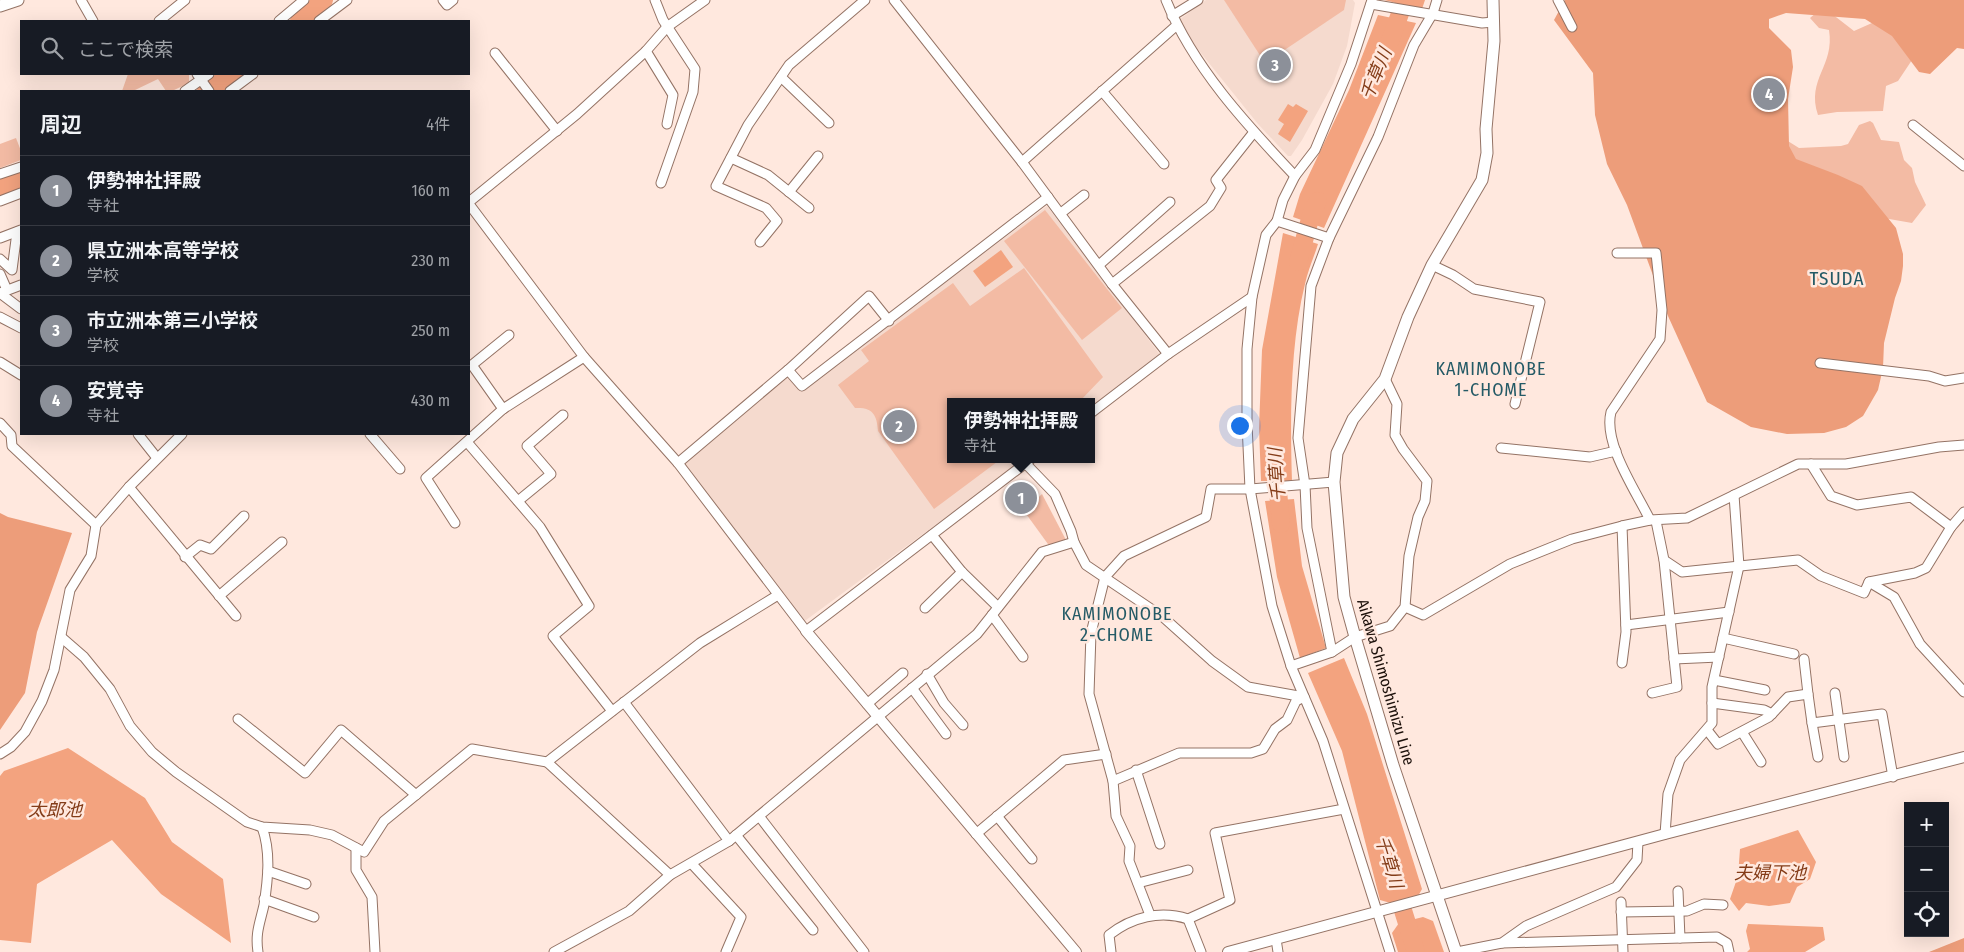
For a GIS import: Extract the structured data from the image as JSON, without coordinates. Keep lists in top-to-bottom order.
{
  "streets": {
    "main road": ["Aikawa Shimoshimizu Line"]
  },
  "districts": ["TSUDA", "KAMIMONOBE 1-CHOME", "KAMIMONOBE 2-CHOME"],
  "water": ["千草川", "太郎池", "夫婦下池"],
  "page": {
    "search": "ここで検索",
    "pins": [
      "3",
      "4",
      "2",
      "1"
    ],
    "heading": ["周辺", "4件"],
    "list": [
      {
        "mark": "1",
        "name": "伊勢神社拝殿",
        "note": "寺社",
        "value": "160 m"
      },
      {
        "mark": "2",
        "name": "県立洲本高等学校",
        "note": "学校",
        "value": "230 m"
      },
      {
        "mark": "3",
        "name": "市立洲本第三小学校",
        "note": "学校",
        "value": "250 m"
      },
      {
        "mark": "4",
        "name": "安覚寺",
        "note": "寺社",
        "value": "430 m"
      }
    ],
    "popup": ["伊勢神社拝殿", "寺社"],
    "map_buttons": ["+", "−"]
  }
}
